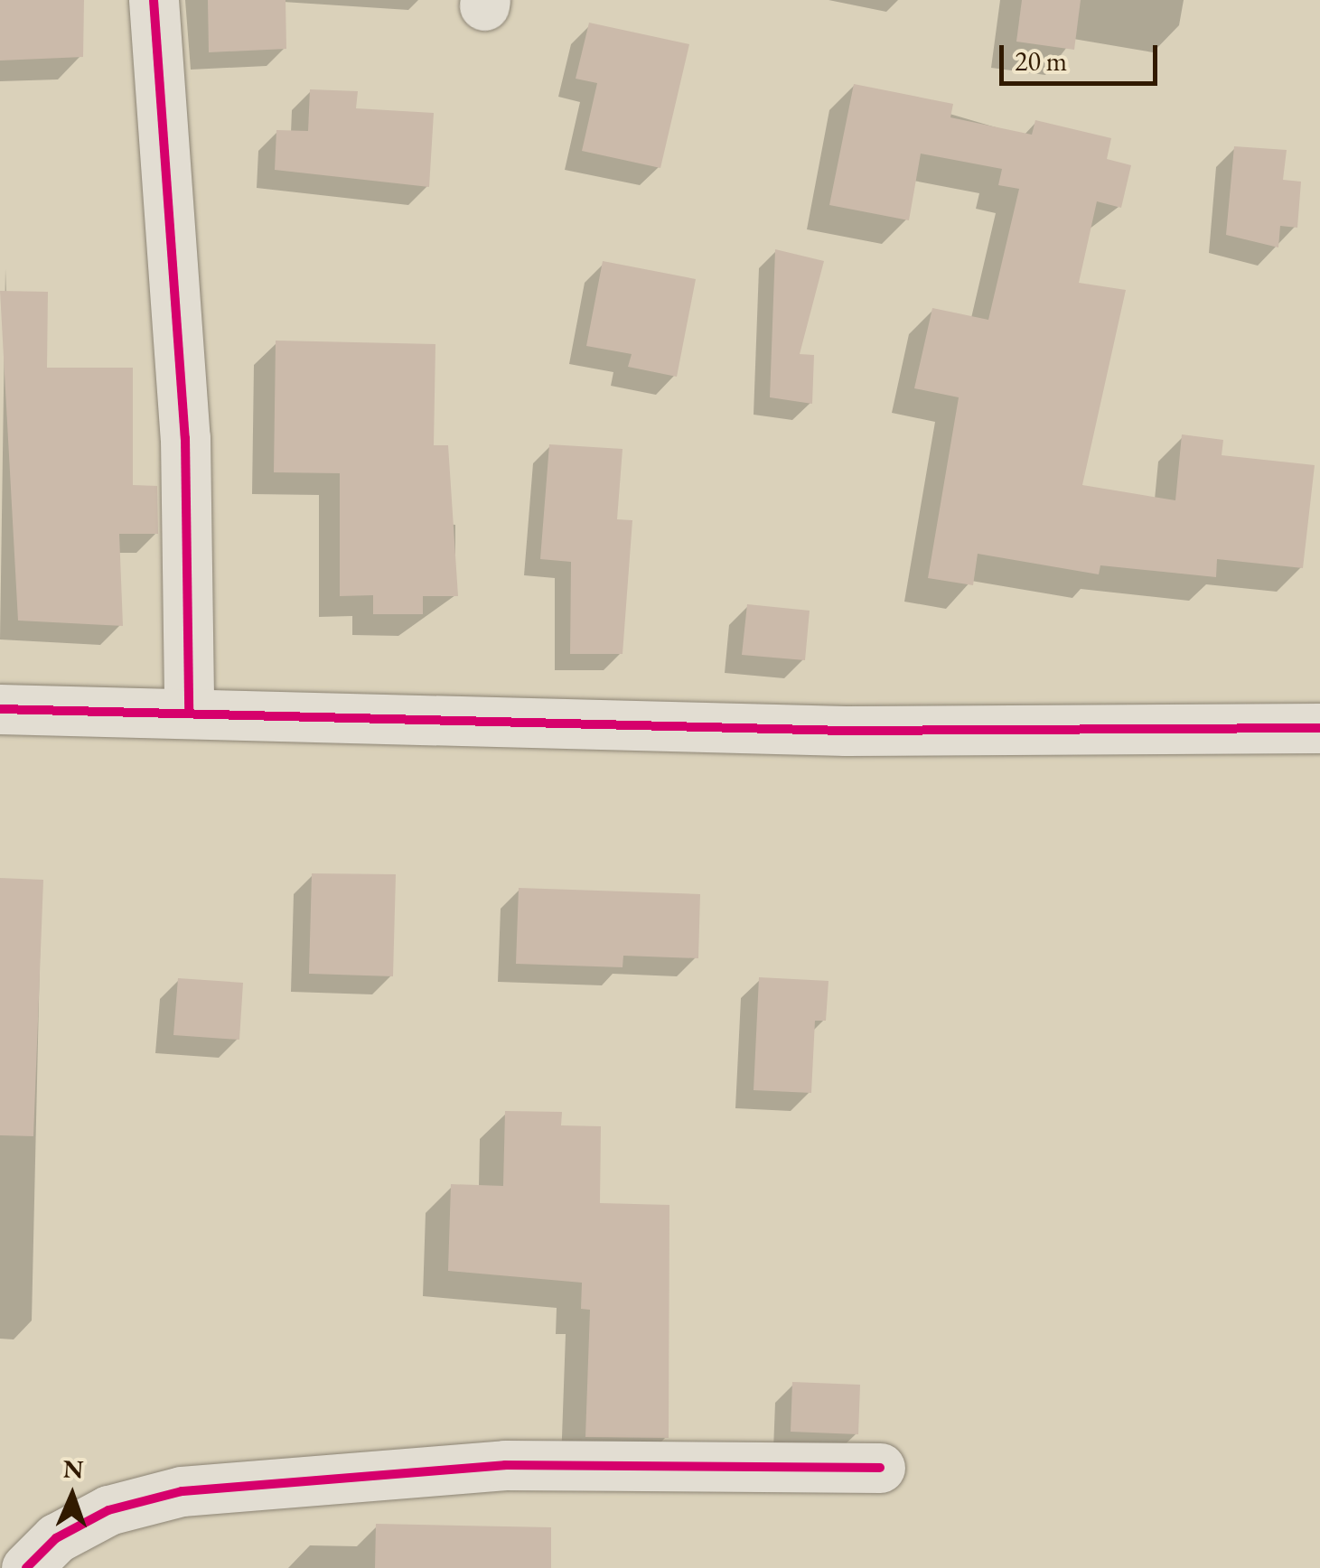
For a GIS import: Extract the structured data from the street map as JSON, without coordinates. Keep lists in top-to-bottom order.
{
  "scale_bar": "20 m",
  "north": "top"
}
